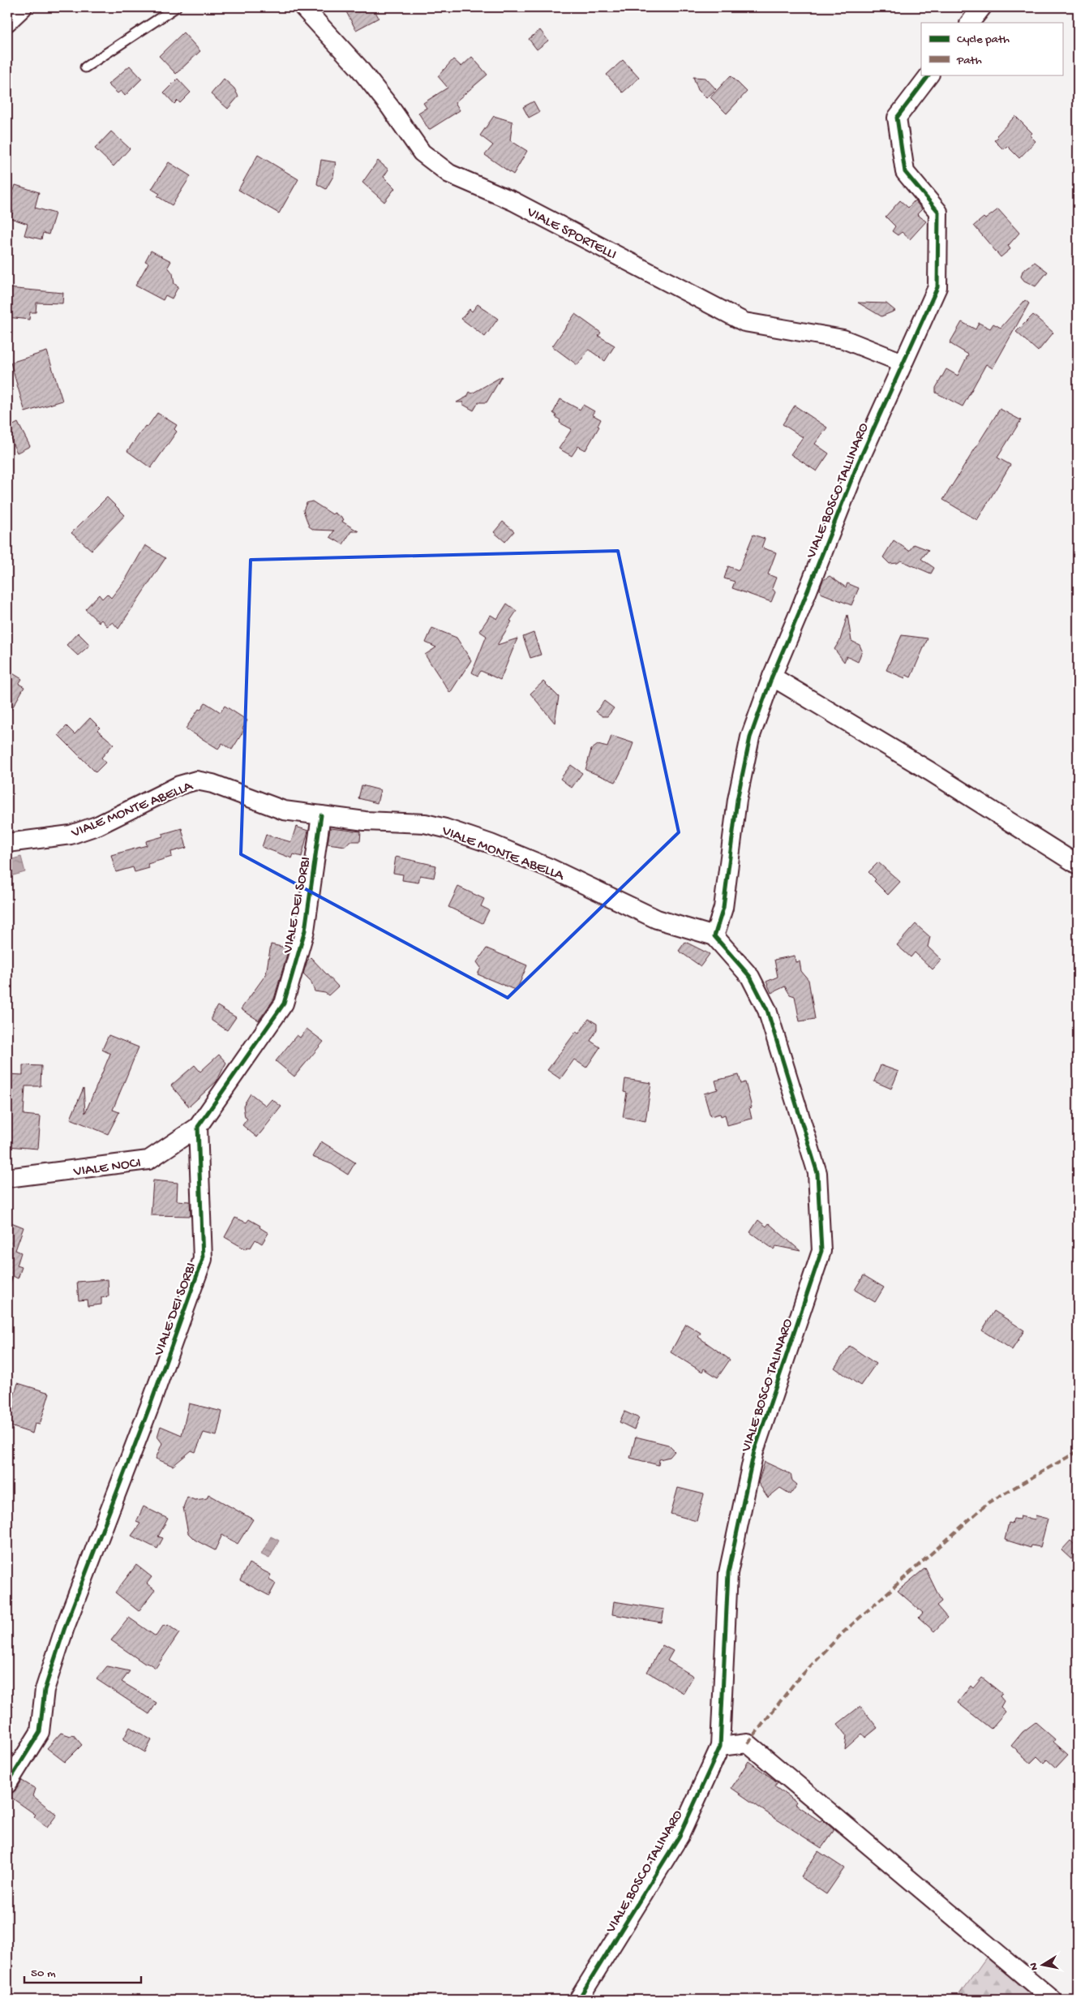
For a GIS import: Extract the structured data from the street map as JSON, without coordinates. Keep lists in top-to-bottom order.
{
  "streets": {
    "street": [
      "VIALE SPORTELLI",
      "VIALE BOSCO TALLINARO",
      "VIALE MONTE ABELLA",
      "VIALE DEI SORBI",
      "VIALE NOCI",
      "VIALE BOSCO TALINARO"
    ]
  },
  "crossings": [
    ["VIALE SPORTELLI", "VIALE BOSCO TALLINARO"],
    ["VIALE BOSCO TALLINARO", "VIALE MONTE ABELLA"],
    ["VIALE BOSCO TALLINARO", "VIALE BOSCO TALINARO"],
    ["VIALE MONTE ABELLA", "VIALE DEI SORBI"],
    ["VIALE MONTE ABELLA", "VIALE BOSCO TALINARO"],
    ["VIALE DEI SORBI", "VIALE NOCI"]
  ],
  "legend": ["Cycle path", "Path"],
  "scale_bar": "50 m",
  "north": "left"
}
